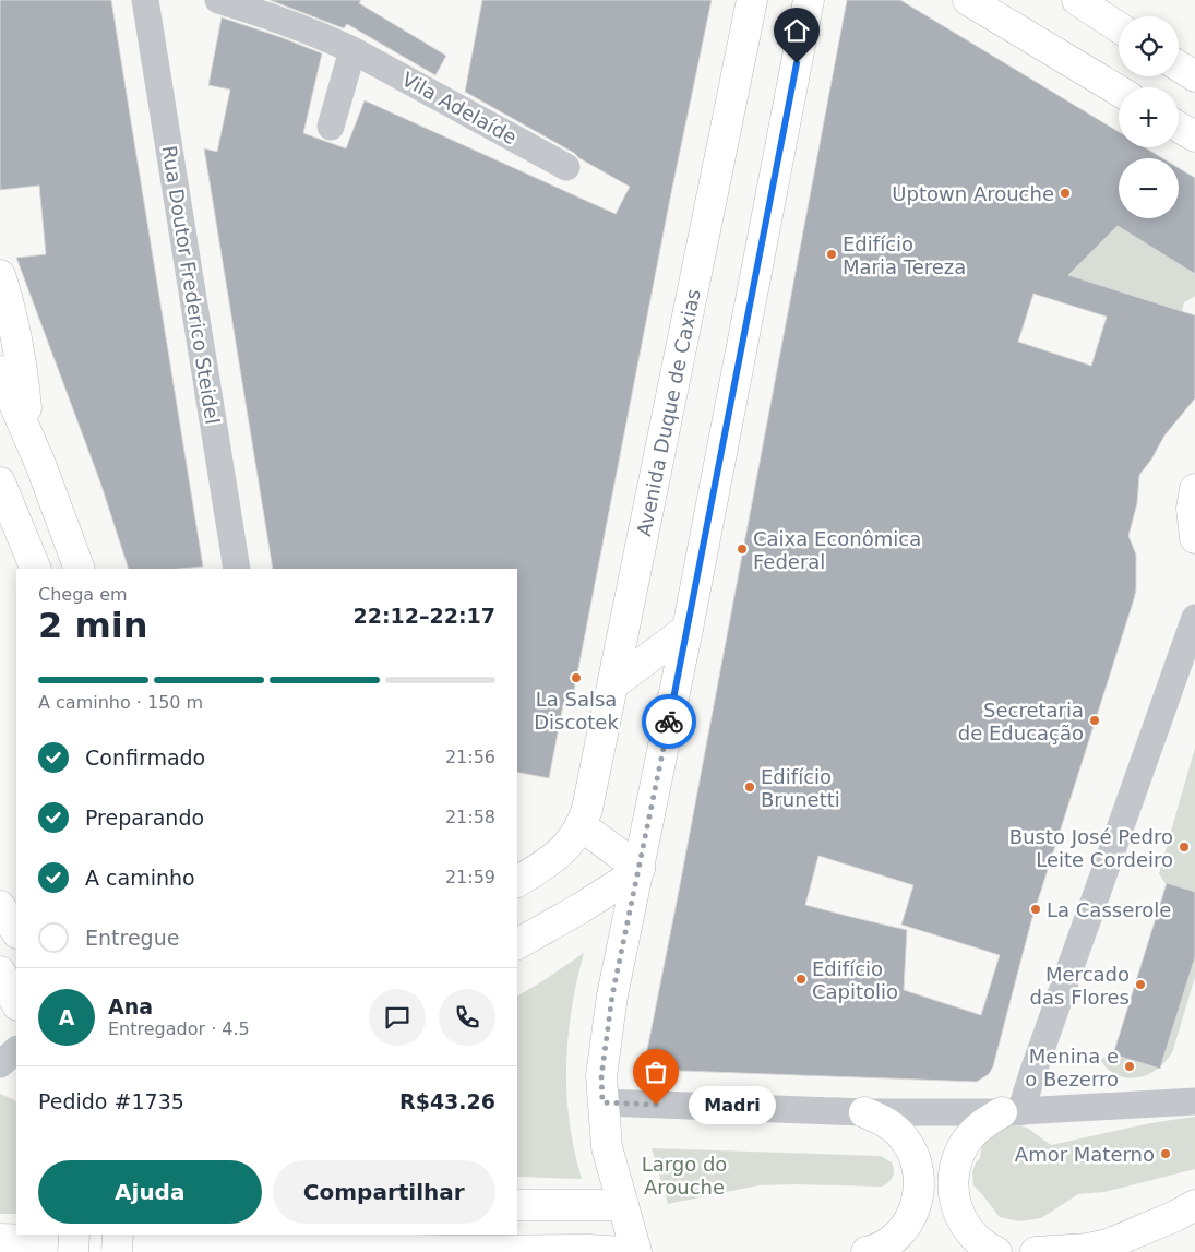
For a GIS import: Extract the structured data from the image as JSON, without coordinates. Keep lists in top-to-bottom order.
{
  "streets": {
    "main road": ["Avenida Duque de Caxias"],
    "street": ["Vila Adelaíde", "Rua Doutor Frederico Steidel"]
  },
  "parks": ["Largo do Arouche"],
  "places": [
    "Uptown Arouche",
    "Edifício Maria Tereza",
    "Caixa Econômica Federal",
    "La Salsa Discotek",
    "Secretaria de Educação",
    "Edifício Brunetti",
    "Busto José Pedro Leite Cordeiro",
    "La Casserole",
    "Edifício Capitolio",
    "Mercado das Flores",
    "Menina e o Bezerro",
    "Madri",
    "Amor Materno"
  ],
  "page": {
    "map_buttons": ["+", "−"],
    "heading": ["2 min", "Chega em", "22:12–22:17"],
    "panel": [
      "Ana",
      "Entregador · 4.5",
      "Pedido #1735",
      "R$43.26"
    ],
    "bar": "A caminho · 150 m",
    "list": [
      ["Confirmado", "21:56"],
      ["Preparando", "21:58"],
      ["A caminho", "21:59"],
      "Entregue"
    ],
    "round": "A",
    "bubble": "Madri",
    "buttons": ["Ajuda", "Compartilhar"]
  }
}
